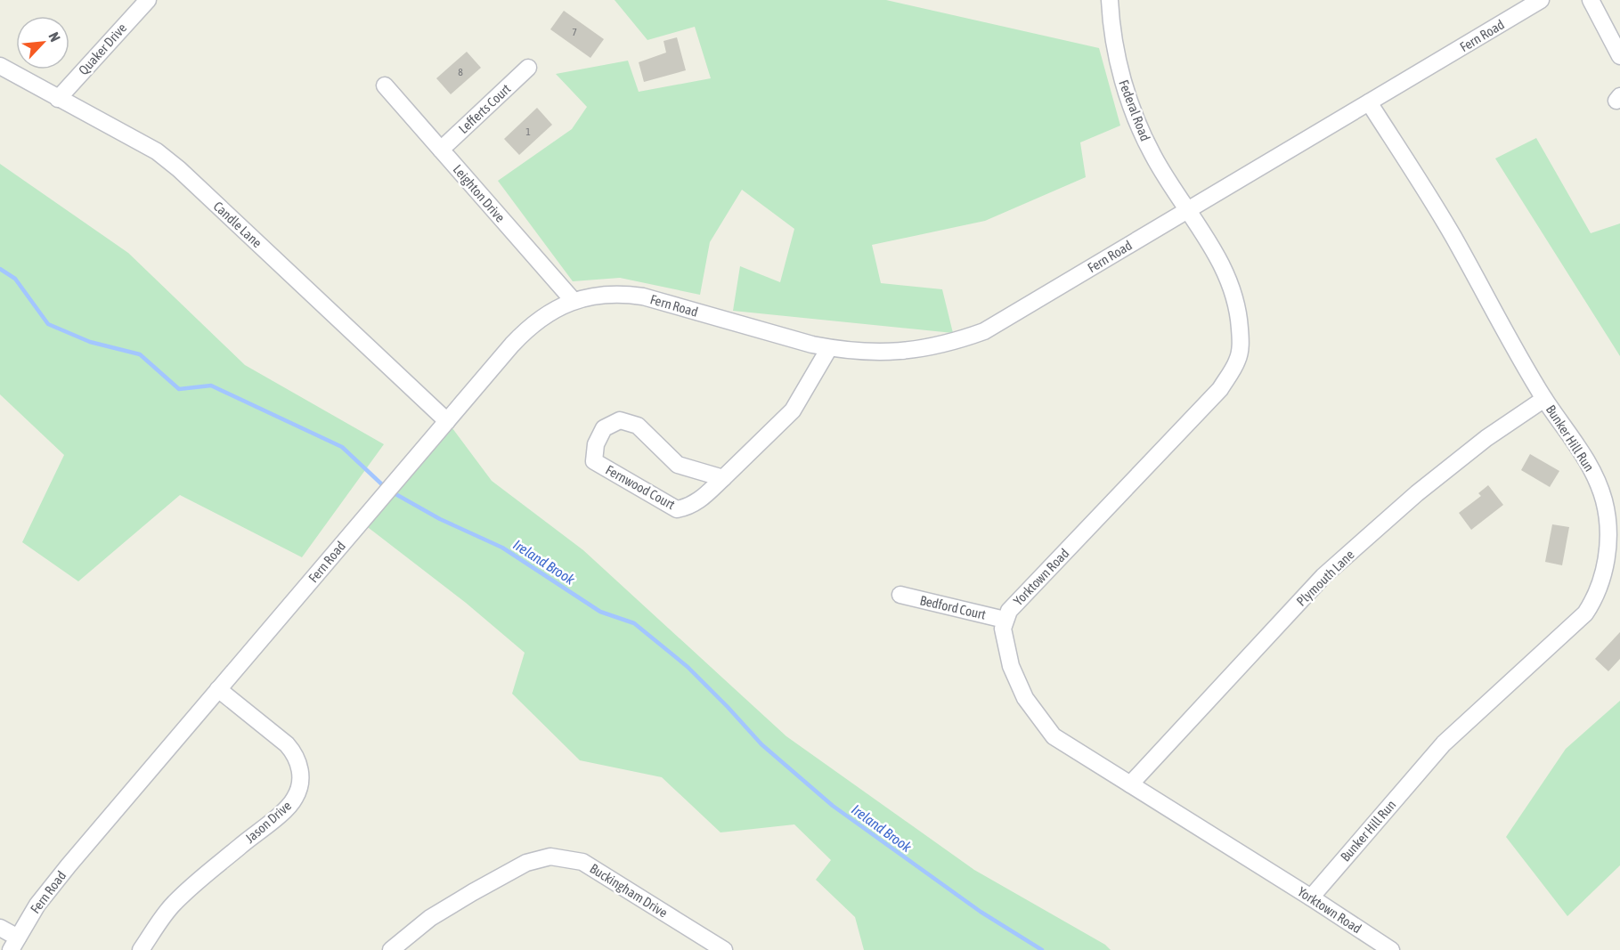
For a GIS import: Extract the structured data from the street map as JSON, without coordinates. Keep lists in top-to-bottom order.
{
  "streets": {
    "street": [
      "Fern Road",
      "Quaker Drive",
      "Lefferts Court",
      "Federal Road",
      "Leighton Drive",
      "Candle Lane",
      "Bunker Hill Run",
      "Fernwood Court",
      "Yorktown Road",
      "Plymouth Lane",
      "Bedford Court",
      "Jason Drive",
      "Buckingham Drive"
    ]
  },
  "crossings": [
    ["Fern Road", "Federal Road"],
    ["Fern Road", "Leighton Drive"],
    ["Fern Road", "Candle Lane"],
    ["Fern Road", "Bunker Hill Run"],
    ["Fern Road", "Fernwood Court"],
    ["Fern Road", "Yorktown Road"],
    ["Fern Road", "Jason Drive"],
    ["Quaker Drive", "Candle Lane"],
    ["Lefferts Court", "Leighton Drive"],
    ["Federal Road", "Yorktown Road"],
    ["Bunker Hill Run", "Yorktown Road"],
    ["Bunker Hill Run", "Plymouth Lane"],
    ["Yorktown Road", "Plymouth Lane"],
    ["Yorktown Road", "Bedford Court"]
  ],
  "water": ["Ireland Brook"],
  "house_numbers": ["7", "8", "1"],
  "north": "top right"
}
